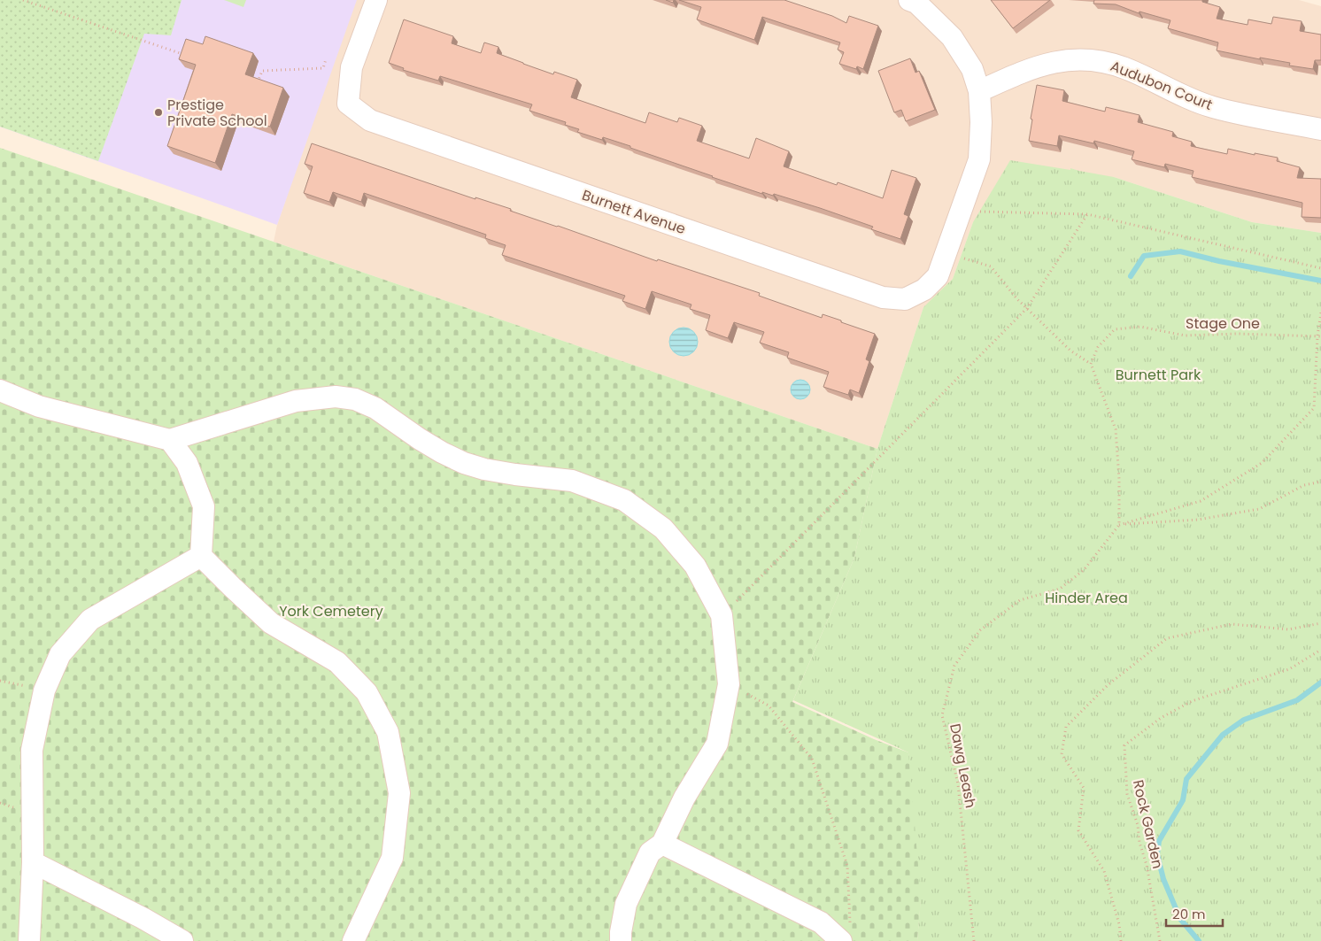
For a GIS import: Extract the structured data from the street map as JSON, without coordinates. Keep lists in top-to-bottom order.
{
  "streets": {
    "street": ["Audubon Court", "Burnett Avenue"],
    "path": ["Stage One", "Dawg Leash", "Rock Garden"]
  },
  "parks": ["Burnett Park", "Hinder Area", "York Cemetery"],
  "places": ["Prestige Private School"],
  "scale_bar": "20 m"
}
